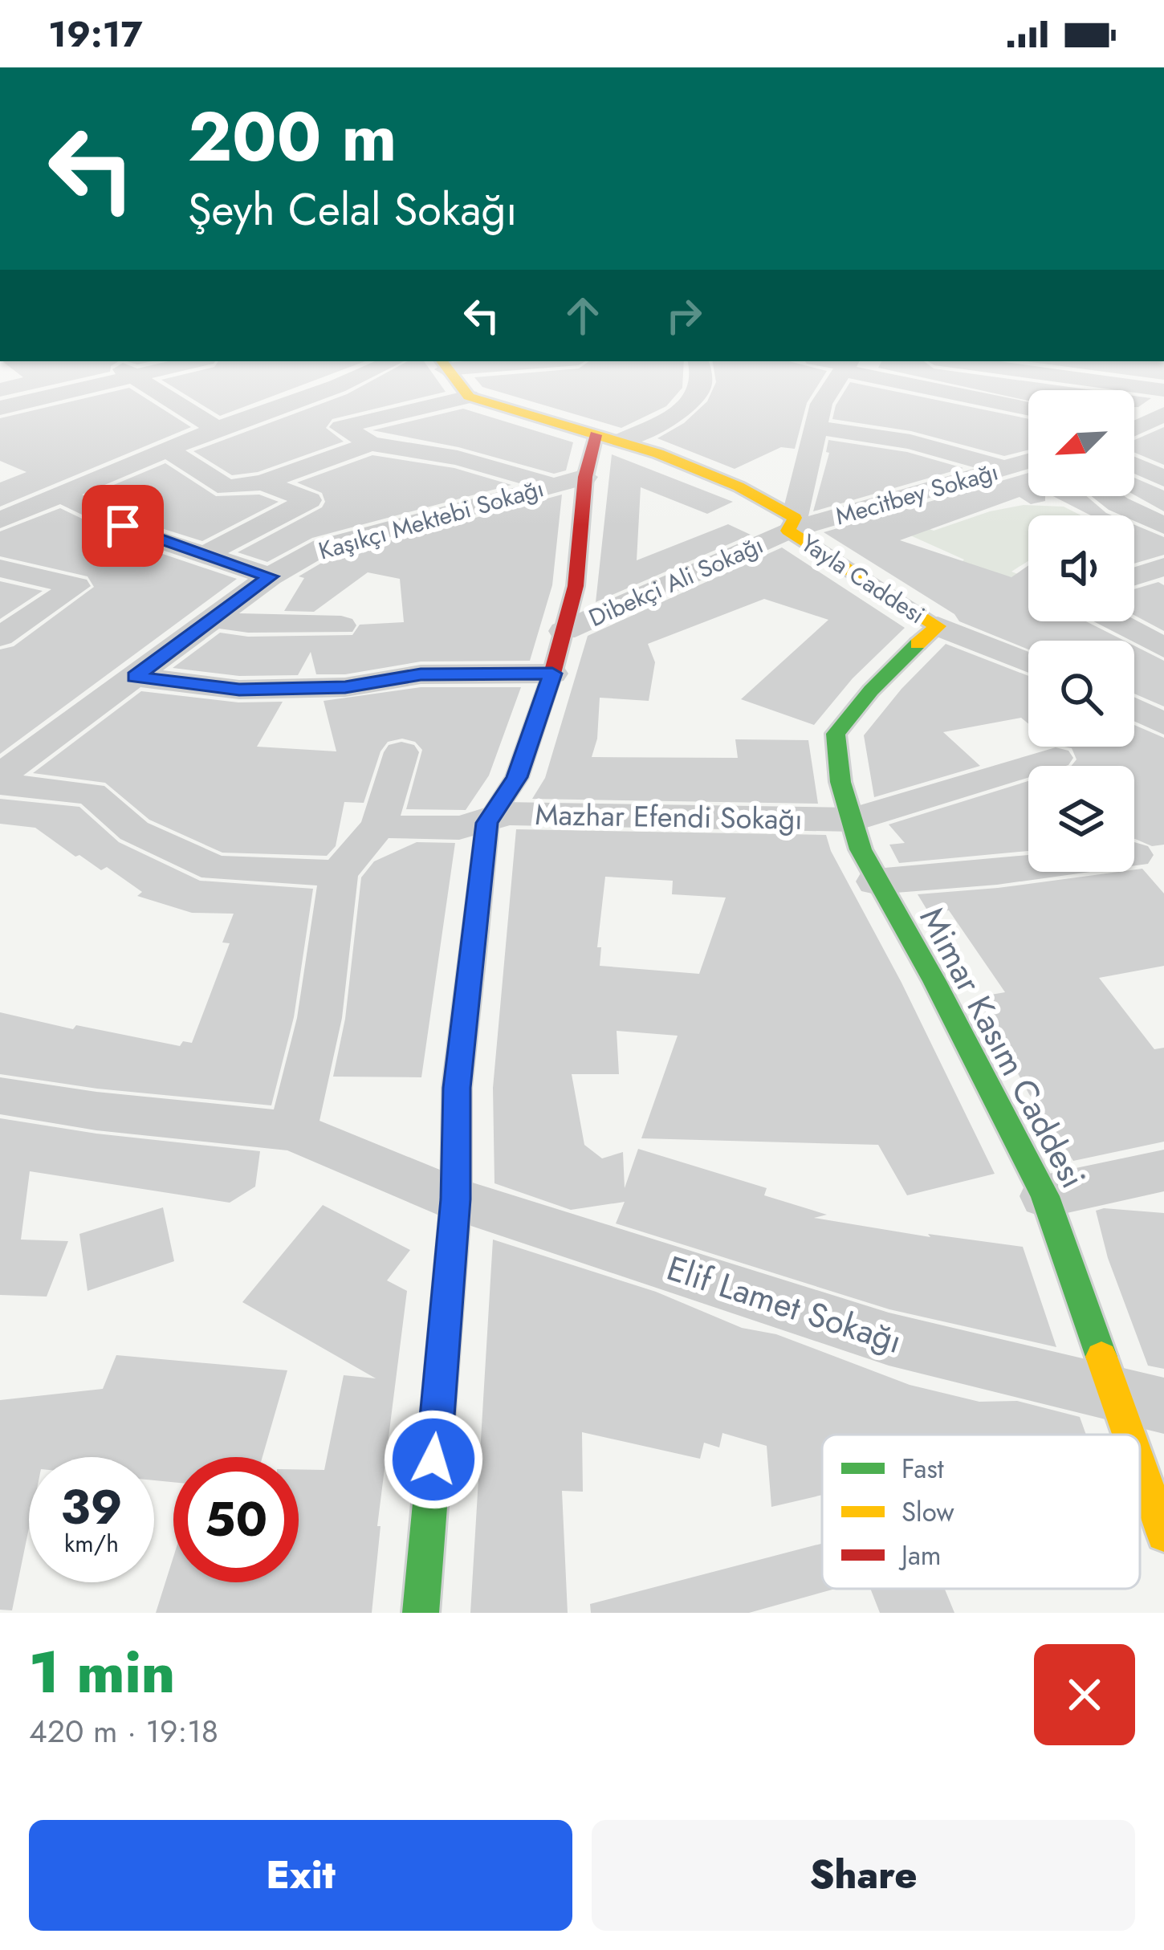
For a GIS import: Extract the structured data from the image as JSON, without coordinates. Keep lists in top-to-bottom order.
{
  "streets": {
    "street": [
      "Meсitbey Sokağı",
      "Kaşıkçı Mektebi Sokağı",
      "Yayla Caddesi",
      "Dibekçi Ali Sokağı",
      "Mazhar Efendi Sokağı",
      "Mimar Kasım Caddesi",
      "Elif Lamet Sokağı"
    ]
  },
  "crossings": [
    ["Meсitbey Sokağı", "Yayla Caddesi"],
    ["Meсitbey Sokağı", "Dibekçi Ali Sokağı"],
    ["Yayla Caddesi", "Dibekçi Ali Sokağı"],
    ["Yayla Caddesi", "Mimar Kasım Caddesi"],
    ["Mazhar Efendi Sokağı", "Mimar Kasım Caddesi"],
    ["Mimar Kasım Caddesi", "Elif Lamet Sokağı"]
  ],
  "legend": ["Fast", "Slow", "Jam"],
  "north": "bottom left",
  "page": {
    "status": "19:17",
    "turn": ["200 m", "Şeyh Celal Sokağı"],
    "speed": "39 km/h",
    "limit": "50",
    "heading": ["1 min", "420 m · 19:18"],
    "buttons": ["Exit", "Share"]
  }
}
